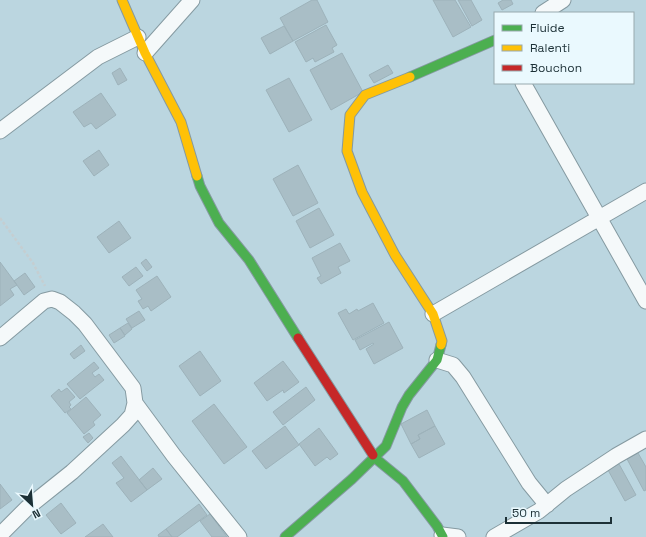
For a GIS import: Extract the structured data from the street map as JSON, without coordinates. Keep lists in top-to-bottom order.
{
  "legend": ["Fluide", "Ralenti", "Bouchon"],
  "scale_bar": "50 m",
  "north": "bottom right"
}
